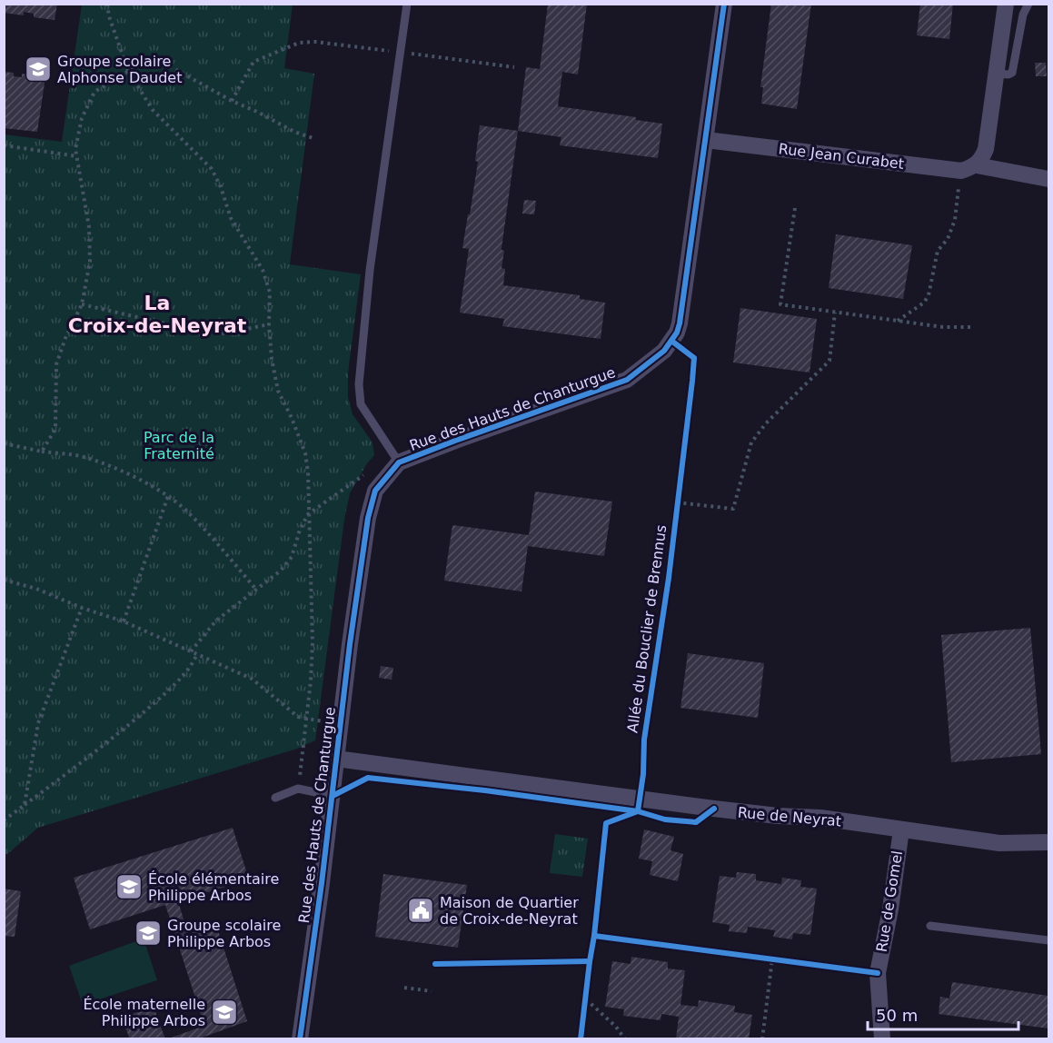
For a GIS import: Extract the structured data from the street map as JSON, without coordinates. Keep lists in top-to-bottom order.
{
  "streets": {
    "street": [
      "Rue Jean Curabet",
      "Rue des Hauts de Chanturgue",
      "Rue de Neyrat",
      "Rue de Gomel"
    ],
    "cycle path": ["Allée du Bouclier de Brennus"]
  },
  "crossings": [
    ["Rue Jean Curabet", "Rue des Hauts de Chanturgue"],
    ["Rue des Hauts de Chanturgue", "Allée du Bouclier de Brennus"],
    ["Rue des Hauts de Chanturgue", "Rue de Neyrat"],
    ["Allée du Bouclier de Brennus", "Rue de Neyrat"],
    ["Rue de Neyrat", "Rue de Gomel"]
  ],
  "districts": ["La Croix-de-Neyrat"],
  "parks": ["Parc de la Fraternité"],
  "places": {
    "school or university": [
      "Groupe scolaire Alphonse Daudet",
      "École élémentaire Philippe Arbos",
      "Groupe scolaire Philippe Arbos",
      "École maternelle Philippe Arbos"
    ],
    "public building": ["Maison de Quartier de Croix-de-Neyrat"]
  },
  "scale_bar": "50 m"
}
